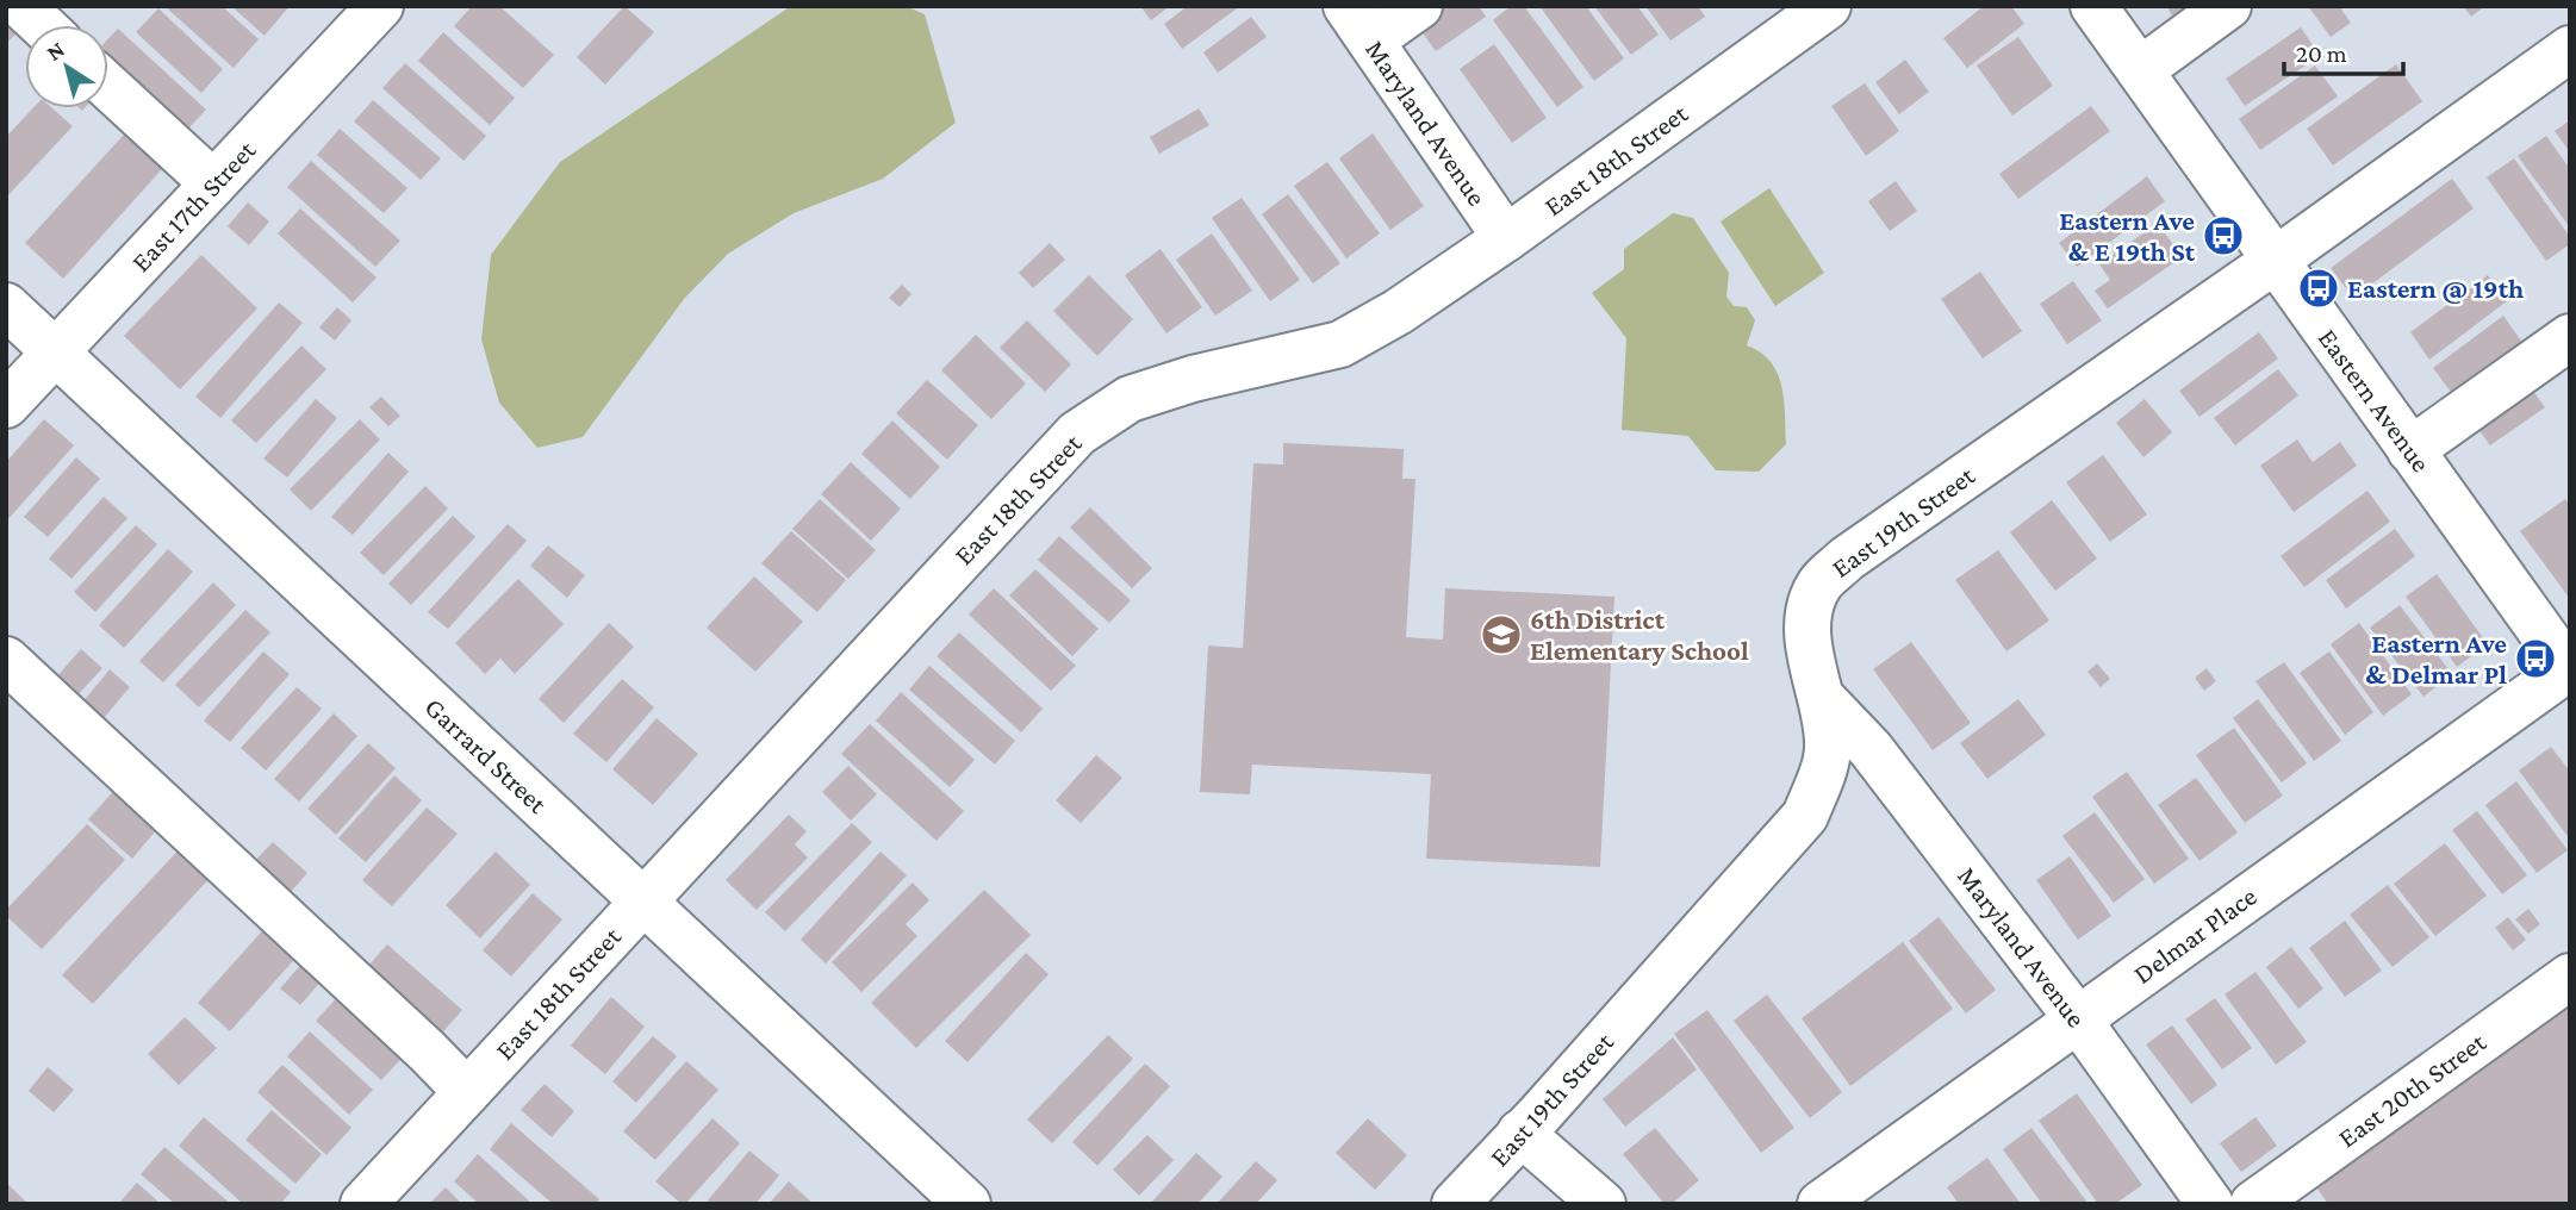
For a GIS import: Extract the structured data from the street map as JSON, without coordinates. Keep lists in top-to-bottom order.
{
  "streets": {
    "street": [
      "Maryland Avenue",
      "East 18th Street",
      "East 17th Street",
      "Eastern Avenue",
      "East 19th Street",
      "Garrard Street",
      "Delmar Place",
      "East 20th Street"
    ]
  },
  "crossings": [
    ["Maryland Avenue", "East 18th Street"],
    ["Maryland Avenue", "East 19th Street"],
    ["Maryland Avenue", "Delmar Place"],
    ["East 18th Street", "Garrard Street"],
    ["East 17th Street", "Garrard Street"],
    ["Eastern Avenue", "East 19th Street"],
    ["Eastern Avenue", "Delmar Place"]
  ],
  "places": {
    "bus stop": ["Eastern Ave & E 19th St", "Eastern @ 19th", "Eastern Ave & Delmar Pl"],
    "school or university": ["6th District Elementary School"]
  },
  "scale_bar": "20 m",
  "north": "top left"
}
